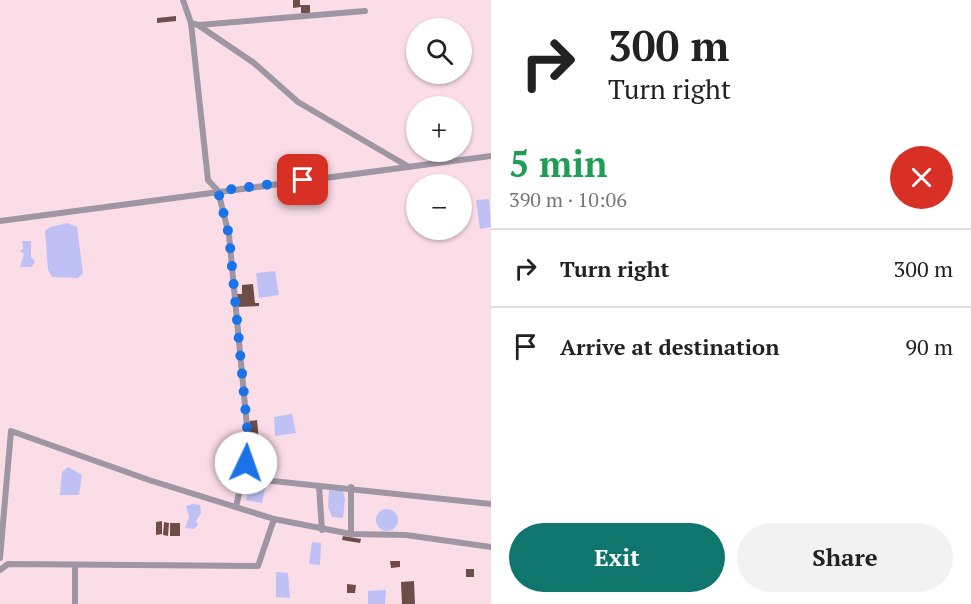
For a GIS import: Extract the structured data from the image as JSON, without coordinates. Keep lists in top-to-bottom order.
{
  "page": {
    "turn": ["300 m", "Turn right"],
    "map_buttons": ["+", "−"],
    "heading": ["5 min", "390 m · 10:06"],
    "list": [
      {
        "name": "Turn right",
        "value": "300 m"
      },
      {
        "name": "Arrive at destination",
        "value": "90 m"
      }
    ],
    "buttons": ["Exit", "Share"]
  }
}
